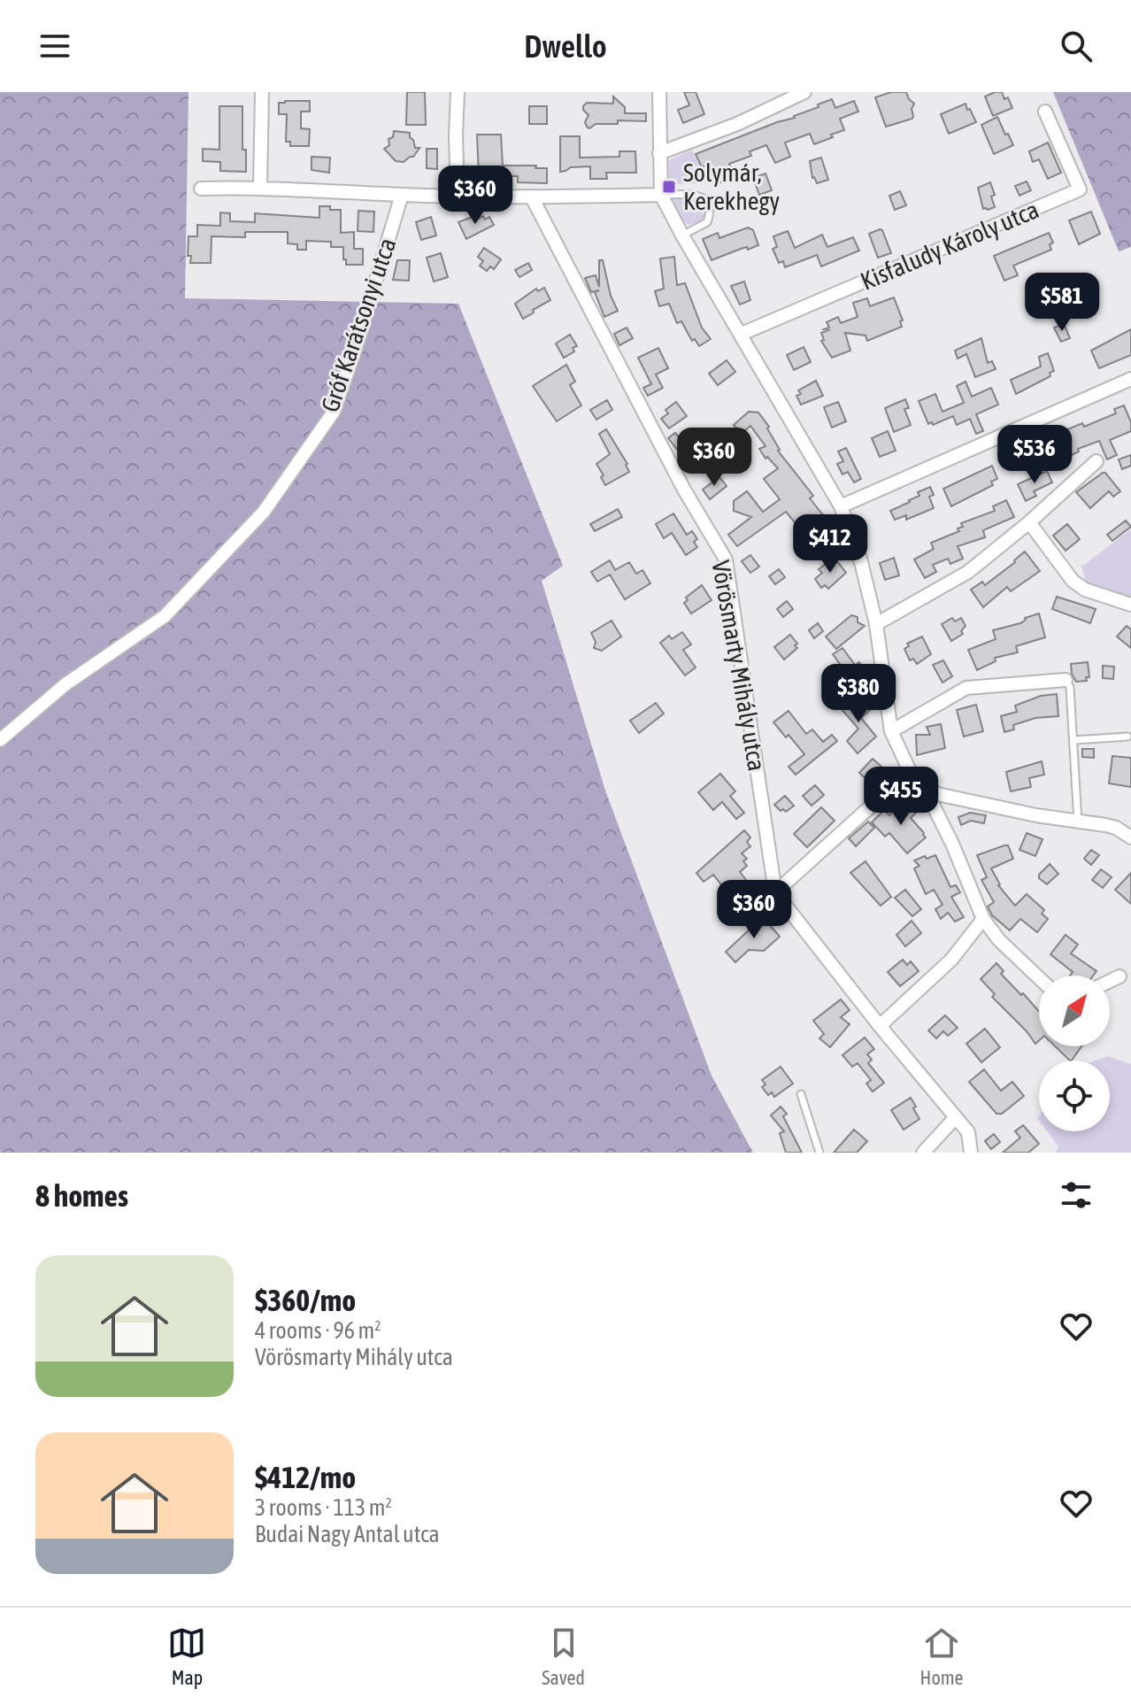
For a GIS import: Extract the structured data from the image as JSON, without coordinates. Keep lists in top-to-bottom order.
{
  "streets": {
    "street": ["Kisfaludy Károly utca", "Gróf Karátsonyi utca", "Vörösmarty Mihály utca"]
  },
  "places": {
    "transit": ["Solymár, Kerekhegy"]
  },
  "north": "top right",
  "page": {
    "header": "Dwello",
    "price": [
      "$360",
      "$581",
      "$536",
      "$360",
      "$412",
      "$380",
      "$455",
      "$360"
    ],
    "heading": "8 homes",
    "list": [
      {
        "name": "$360/mo",
        "note": "4 rooms · 96 m² · Vörösmarty Mihály utca"
      },
      {
        "name": "$412/mo",
        "note": "3 rooms · 113 m² · Budai Nagy Antal utca"
      }
    ],
    "tabs": ["Map", "Saved", "Home"]
  }
}
